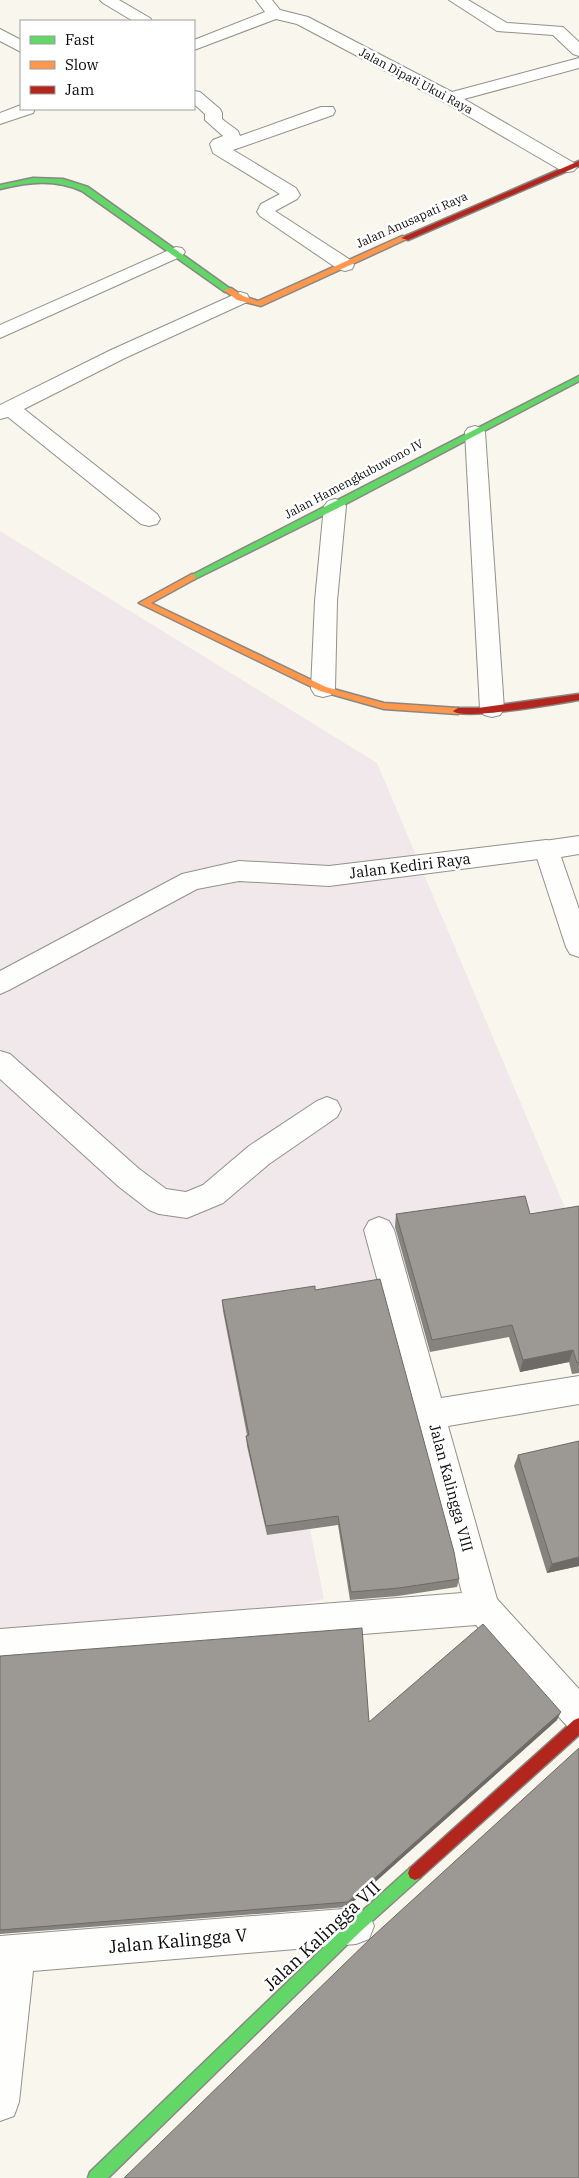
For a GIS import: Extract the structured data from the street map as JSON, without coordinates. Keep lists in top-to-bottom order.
{
  "streets": {
    "street": [
      "Jalan Dipati Ukui Raya",
      "Jalan Anusapati Raya",
      "Jalan Hamengkubuwono IV",
      "Jalan Kediri Raya",
      "Jalan Kalingga VIII",
      "Jalan Kalingga VII",
      "Jalan Kalingga V"
    ]
  },
  "crossings": [
    ["Jalan Dipati Ukui Raya", "Jalan Anusapati Raya"],
    ["Jalan Kalingga VII", "Jalan Kalingga V"]
  ],
  "legend": ["Fast", "Slow", "Jam"]
}
